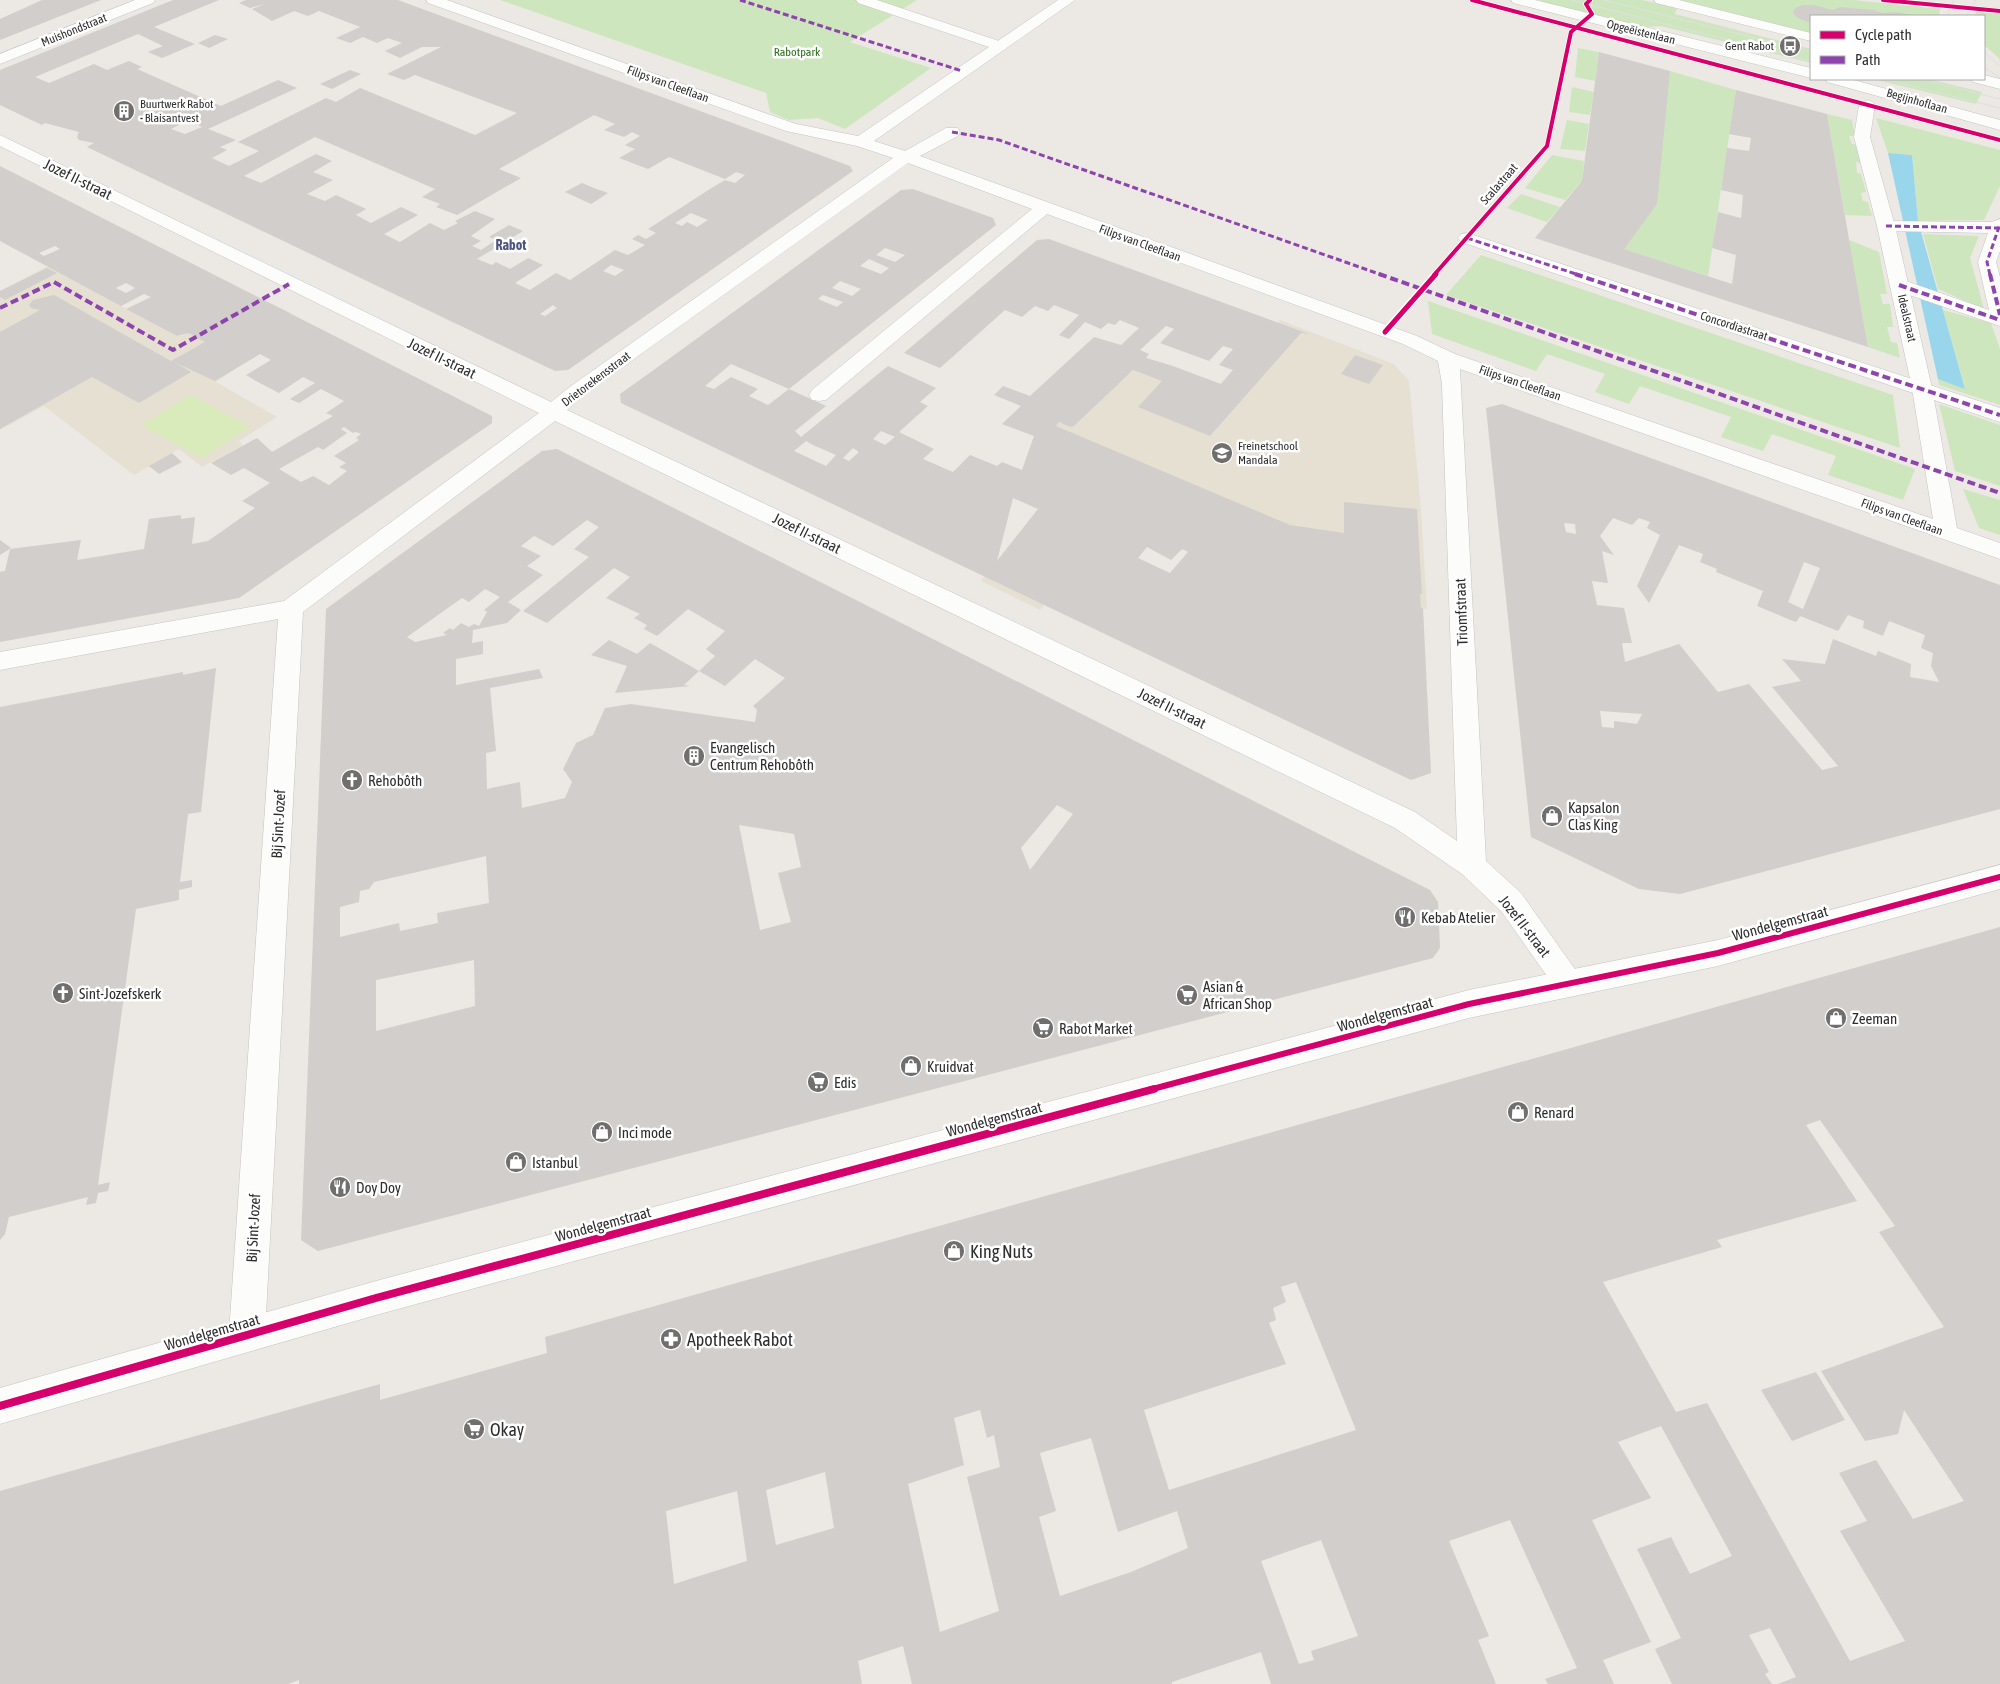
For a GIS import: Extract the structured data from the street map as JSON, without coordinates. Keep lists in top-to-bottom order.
{
  "streets": {
    "street": [
      "Muishondstraat",
      "Opgeëistenlaan",
      "Filips van Cleeflaan",
      "Begijnhoflaan",
      "Jozef II-straat",
      "Idealstraat",
      "Concordiastraat",
      "Drietorekensstraat",
      "Triomfstraat",
      "Bij Sint-Jozef",
      "Wondelgemstraat"
    ],
    "cycle path": ["Scalastraat"]
  },
  "crossings": [
    ["Filips van Cleeflaan", "Idealstraat"],
    ["Filips van Cleeflaan", "Drietorekensstraat"],
    ["Filips van Cleeflaan", "Triomfstraat"],
    ["Jozef II-straat", "Drietorekensstraat"],
    ["Jozef II-straat", "Triomfstraat"],
    ["Jozef II-straat", "Wondelgemstraat"],
    ["Idealstraat", "Concordiastraat"],
    ["Drietorekensstraat", "Bij Sint-Jozef"],
    ["Bij Sint-Jozef", "Wondelgemstraat"]
  ],
  "districts": ["Rabot"],
  "parks": ["Rabotpark"],
  "places": {
    "bus stop": ["Gent Rabot"],
    "building": ["Buurtwerk Rabot - Blaisantvest", "Evangelisch Centrum Rehobôth"],
    "school or university": ["Freinetschool Mandala"],
    "church": ["Rehobôth", "Sint-Jozefskerk"],
    "shop": [
      "Kapsalon Clas King",
      "Zeeman",
      "Kruidvat",
      "Renard",
      "Inci mode",
      "Istanbul",
      "King Nuts"
    ],
    "restaurant": ["Kebab Atelier", "Doy Doy"],
    "supermarket": [
      "Asian & African Shop",
      "Rabot Market",
      "Edis",
      "Okay"
    ],
    "pharmacy": ["Apotheek Rabot"]
  },
  "legend": ["Cycle path", "Path"]
}
